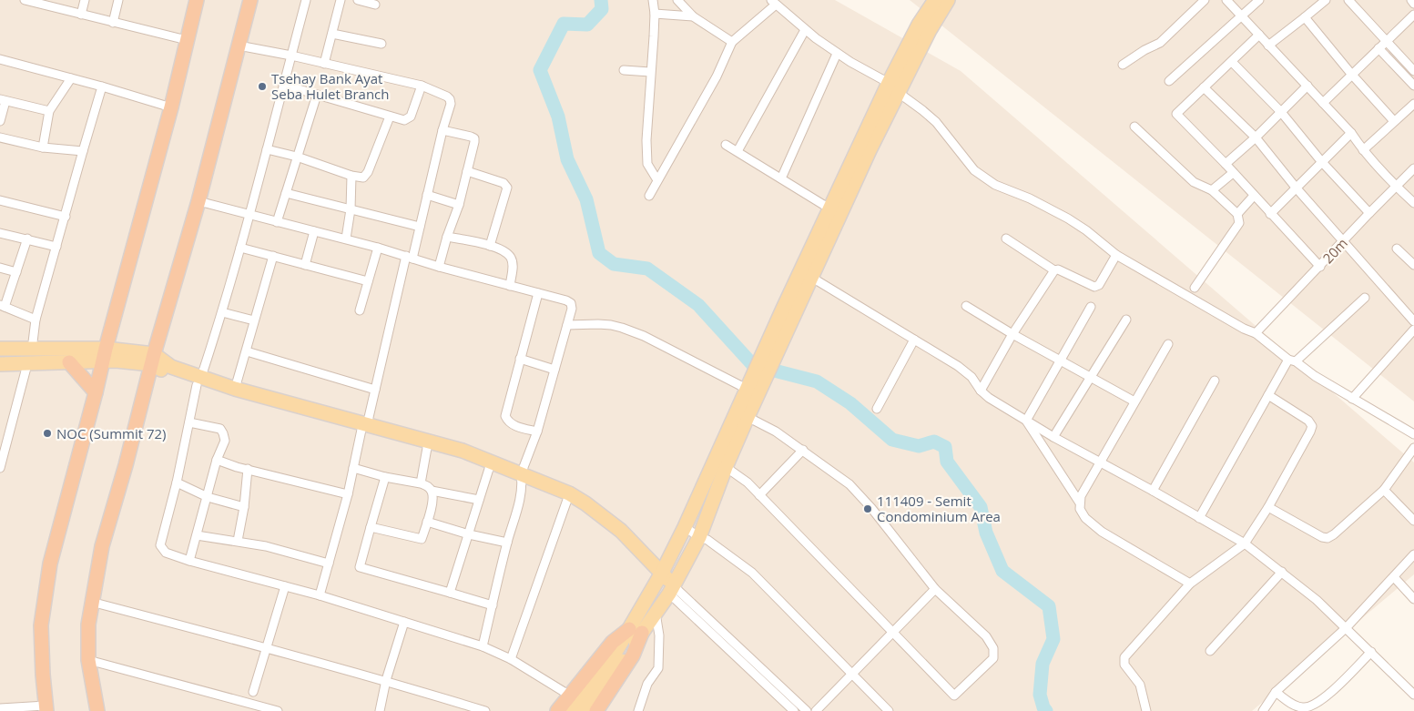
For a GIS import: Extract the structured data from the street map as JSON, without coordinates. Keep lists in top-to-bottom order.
{
  "streets": {
    "street": ["20m"]
  },
  "places": ["Tsehay Bank Ayat Seba Hulet Branch", "NOC (Summit 72)", "111409 - Semit Condominium Area"]
}
